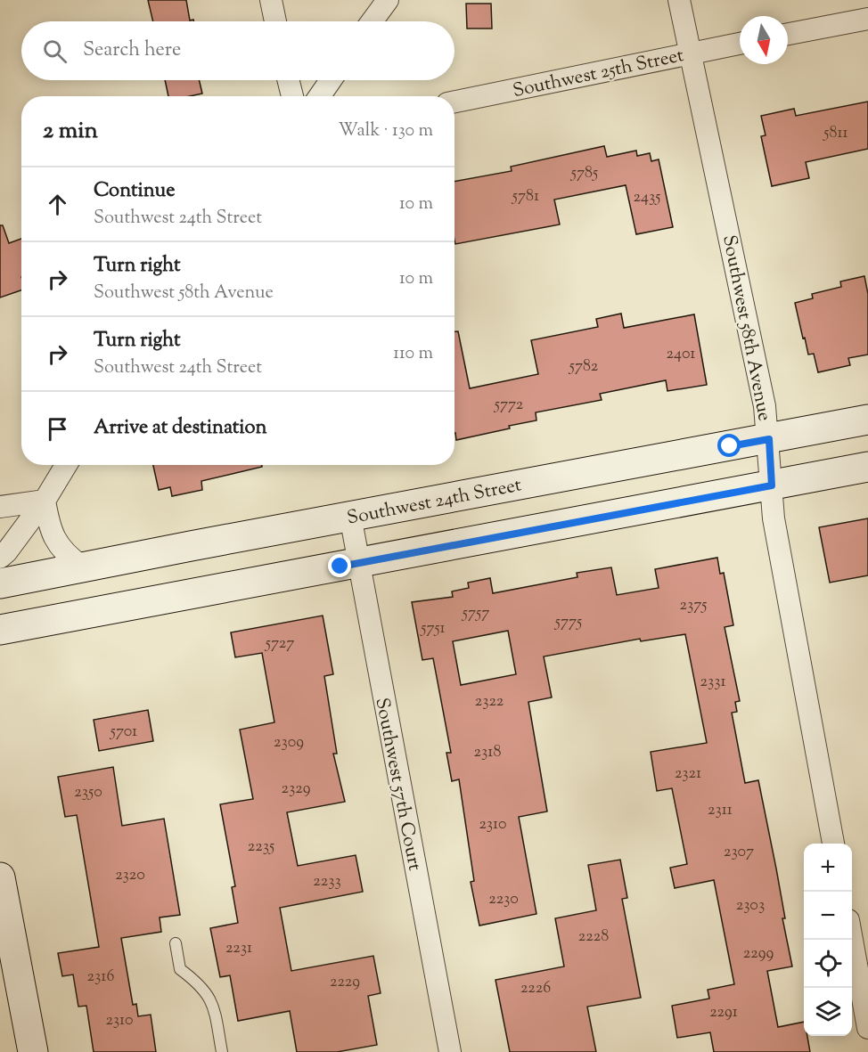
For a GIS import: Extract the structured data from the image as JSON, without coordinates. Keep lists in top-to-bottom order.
{
  "streets": {
    "main road": ["Southwest 24th Street"],
    "street": ["Southwest 25th Street", "Southwest 58th Avenue", "Southwest 57th Court"]
  },
  "crossings": [
    ["Southwest 25th Street", "Southwest 58th Avenue"],
    ["Southwest 58th Avenue", "Southwest 24th Street"],
    ["Southwest 24th Street", "Southwest 57th Court"]
  ],
  "house_numbers": [
    "5811",
    "5785",
    "5781",
    "2435",
    "2401",
    "5782",
    "5772",
    "2375",
    "5757",
    "5775",
    "5751",
    "5727",
    "2331",
    "2322",
    "5701",
    "2309",
    "2318",
    "2321",
    "2329",
    "2350",
    "2311",
    "2310",
    "2235",
    "2307",
    "2320",
    "2233",
    "2230",
    "2303",
    "2228",
    "2231",
    "2299",
    "2316",
    "2229",
    "2226",
    "2291",
    "2310"
  ],
  "north": "bottom",
  "page": {
    "search": "Search here",
    "heading": ["2 min", "Walk · 130 m"],
    "list": [
      ["Continue", "Southwest 24th Street", "10 m"],
      ["Turn right", "Southwest 58th Avenue", "10 m"],
      ["Turn right", "Southwest 24th Street", "110 m"],
      "Arrive at destination"
    ],
    "map_buttons": ["+", "−"]
  }
}
